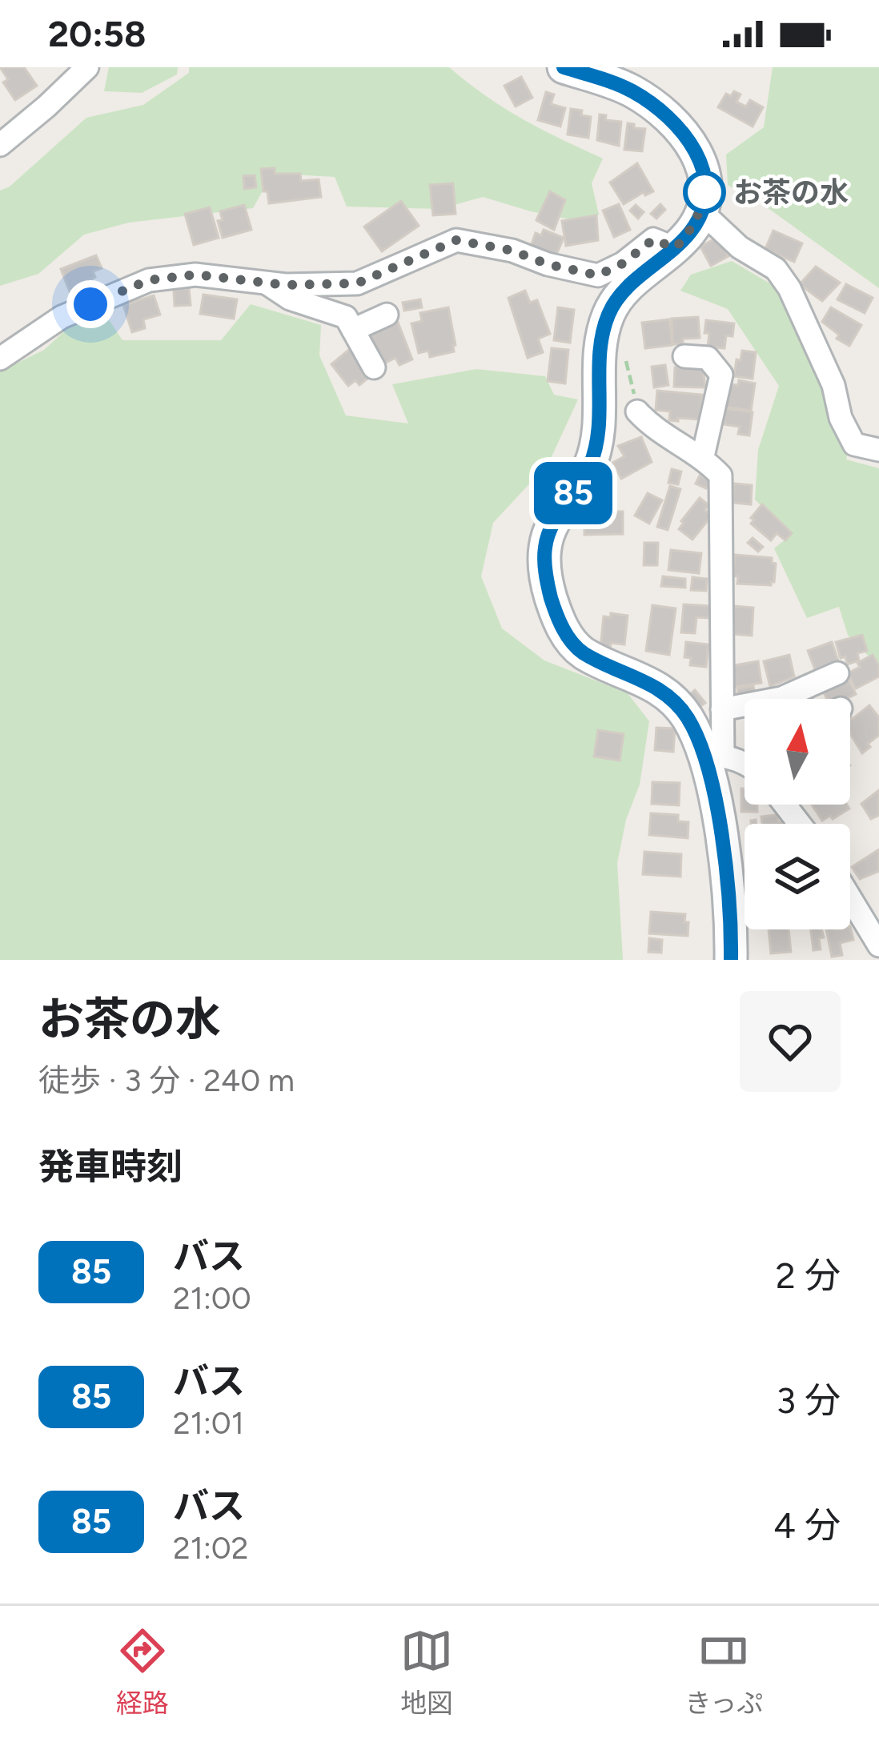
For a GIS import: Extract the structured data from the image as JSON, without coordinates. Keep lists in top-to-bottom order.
{
  "places": ["お茶の水"],
  "lines": ["bus line 85"],
  "north": "top",
  "page": {
    "status": "20:58",
    "on_map": "85",
    "heading": [
      ["お茶の水", "徒歩 · 3 分 · 240 m"],
      "発車時刻"
    ],
    "list": [
      {
        "mark": "85",
        "name": "バス",
        "note": "21:00",
        "value": "2 分"
      },
      {
        "mark": "85",
        "name": "バス",
        "note": "21:01",
        "value": "3 分"
      },
      {
        "mark": "85",
        "name": "バス",
        "note": "21:02",
        "value": "4 分"
      }
    ],
    "tabs": ["経路", "地図", "きっぷ"]
  }
}
